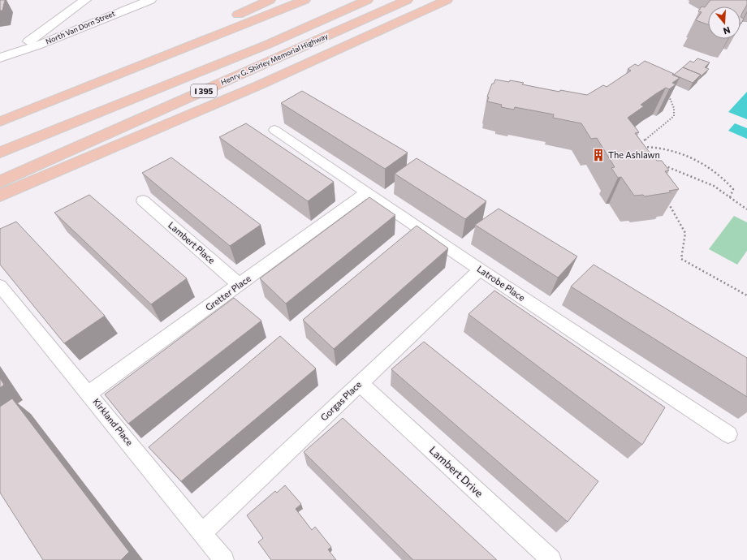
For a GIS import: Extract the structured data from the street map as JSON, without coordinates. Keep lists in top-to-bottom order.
{
  "streets": {
    "highway": ["Henry G. Shirley Memorial Highway", "I 395"],
    "main road": ["North Van Dorn Street"],
    "street": [
      "Lambert Place",
      "Latrobe Place",
      "Gretter Place",
      "Gorgas Place",
      "Kirkland Place",
      "Lambert Drive"
    ]
  },
  "crossings": [
    ["Lambert Place", "Gretter Place"],
    ["Latrobe Place", "Gretter Place"],
    ["Latrobe Place", "Gorgas Place"],
    ["Gretter Place", "Kirkland Place"],
    ["Gorgas Place", "Kirkland Place"],
    ["Gorgas Place", "Lambert Drive"]
  ],
  "places": {
    "building": ["The Ashlawn"]
  },
  "north": "bottom"
}
